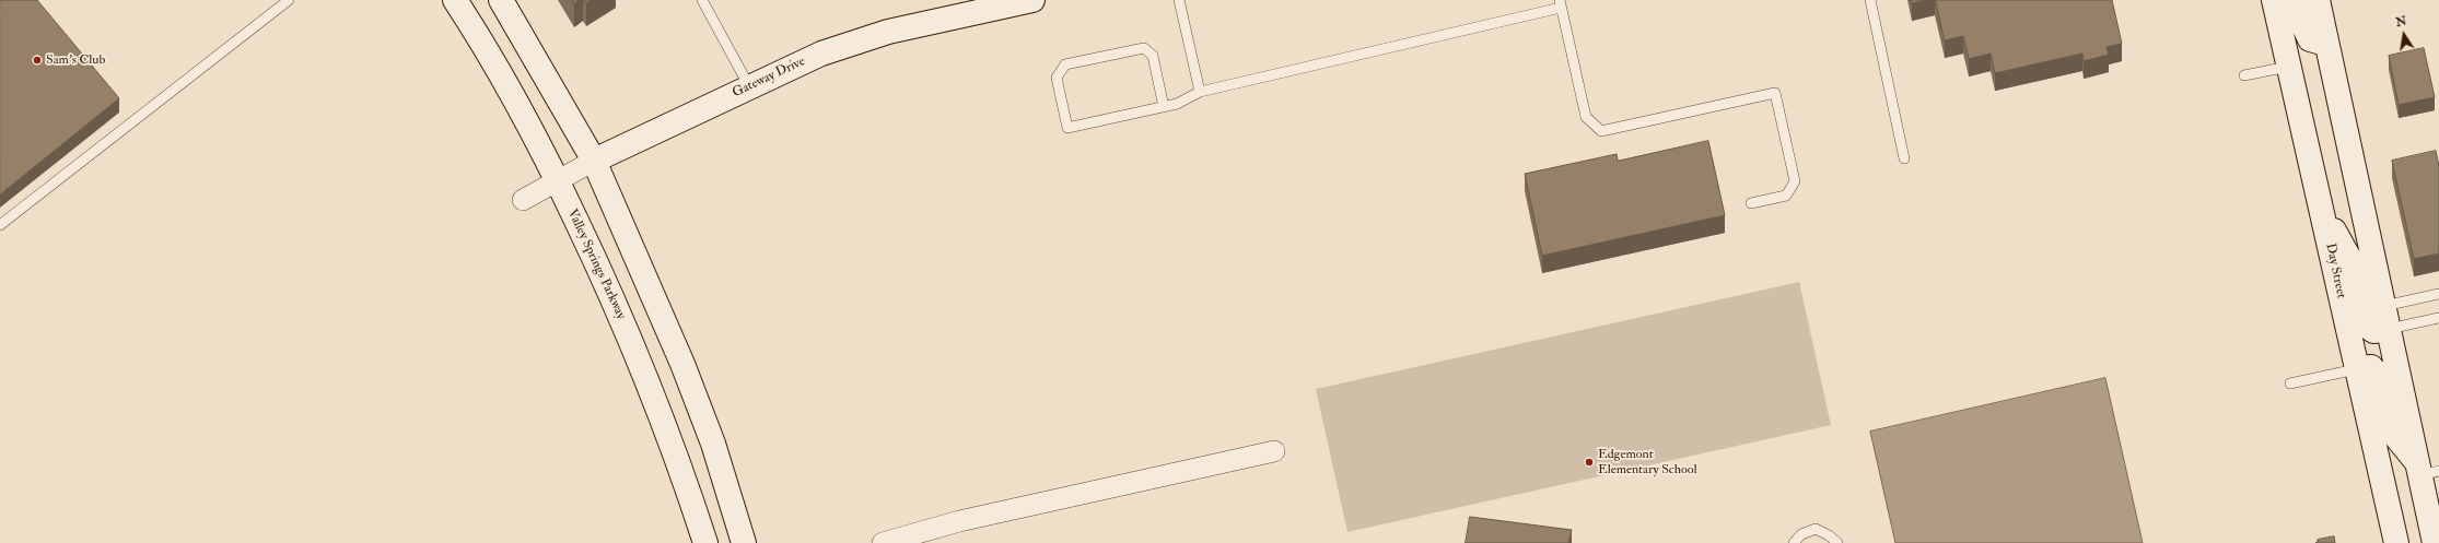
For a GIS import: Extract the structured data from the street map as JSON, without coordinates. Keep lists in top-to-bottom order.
{
  "streets": {
    "street": ["Gateway Drive", "Valley Springs Parkway", "Day Street"]
  },
  "crossings": [
    ["Gateway Drive", "Valley Springs Parkway"]
  ],
  "places": ["Sam's Club", "Edgemont Elementary School"],
  "north": "top"
}
